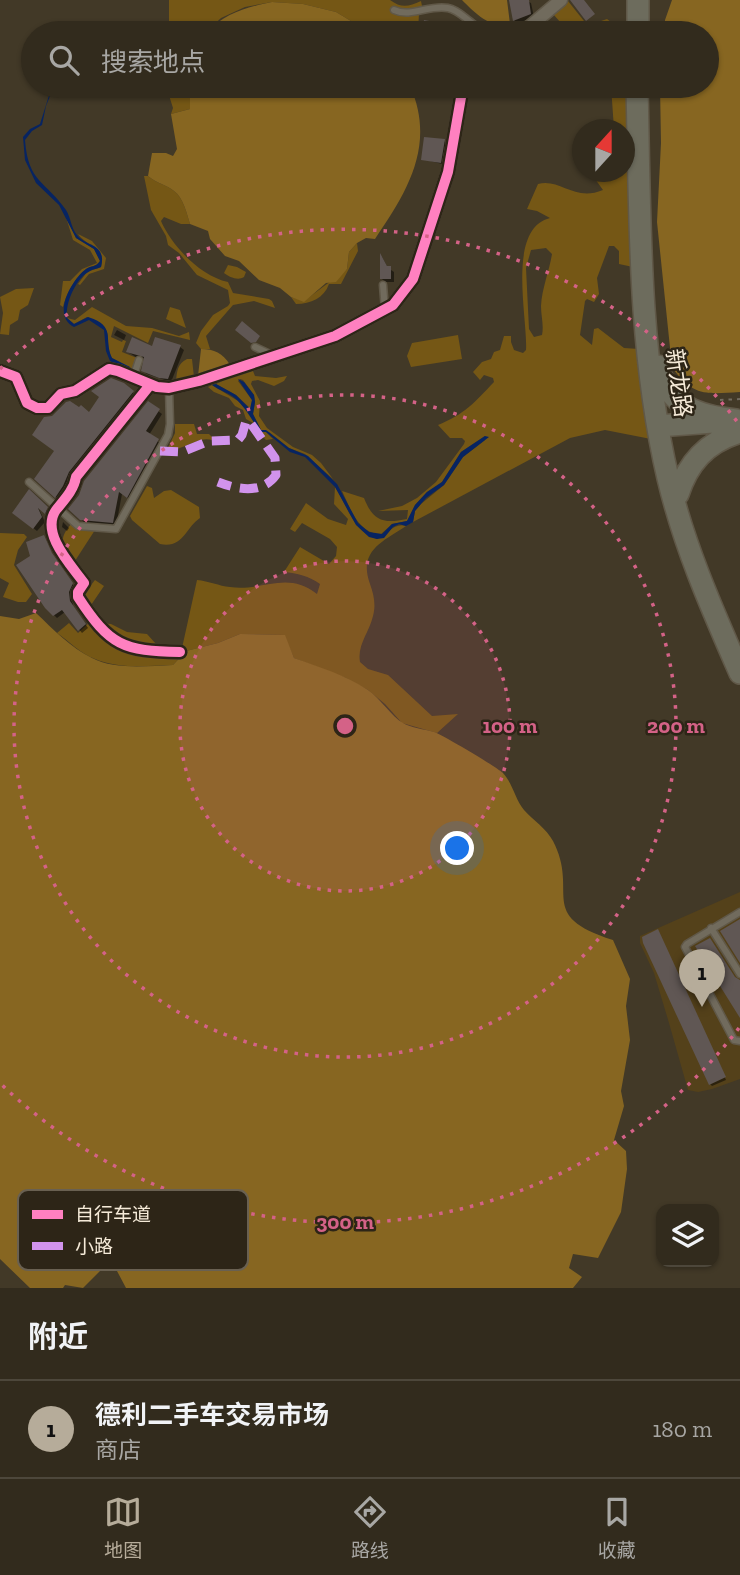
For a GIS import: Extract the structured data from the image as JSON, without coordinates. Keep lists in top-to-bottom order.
{
  "streets": {
    "main road": ["新龙路"]
  },
  "legend": ["自行车道", "小路"],
  "north": "top",
  "page": {
    "search": "搜索地点",
    "pins": "1",
    "heading": "附近",
    "list": [
      {
        "mark": "1",
        "name": "德利二手车交易市场",
        "note": "商店",
        "value": "180 m"
      }
    ],
    "nav": ["地图", "路线", "收藏"]
  },
  "rings": ["100 m", "200 m", "300 m"]
}
